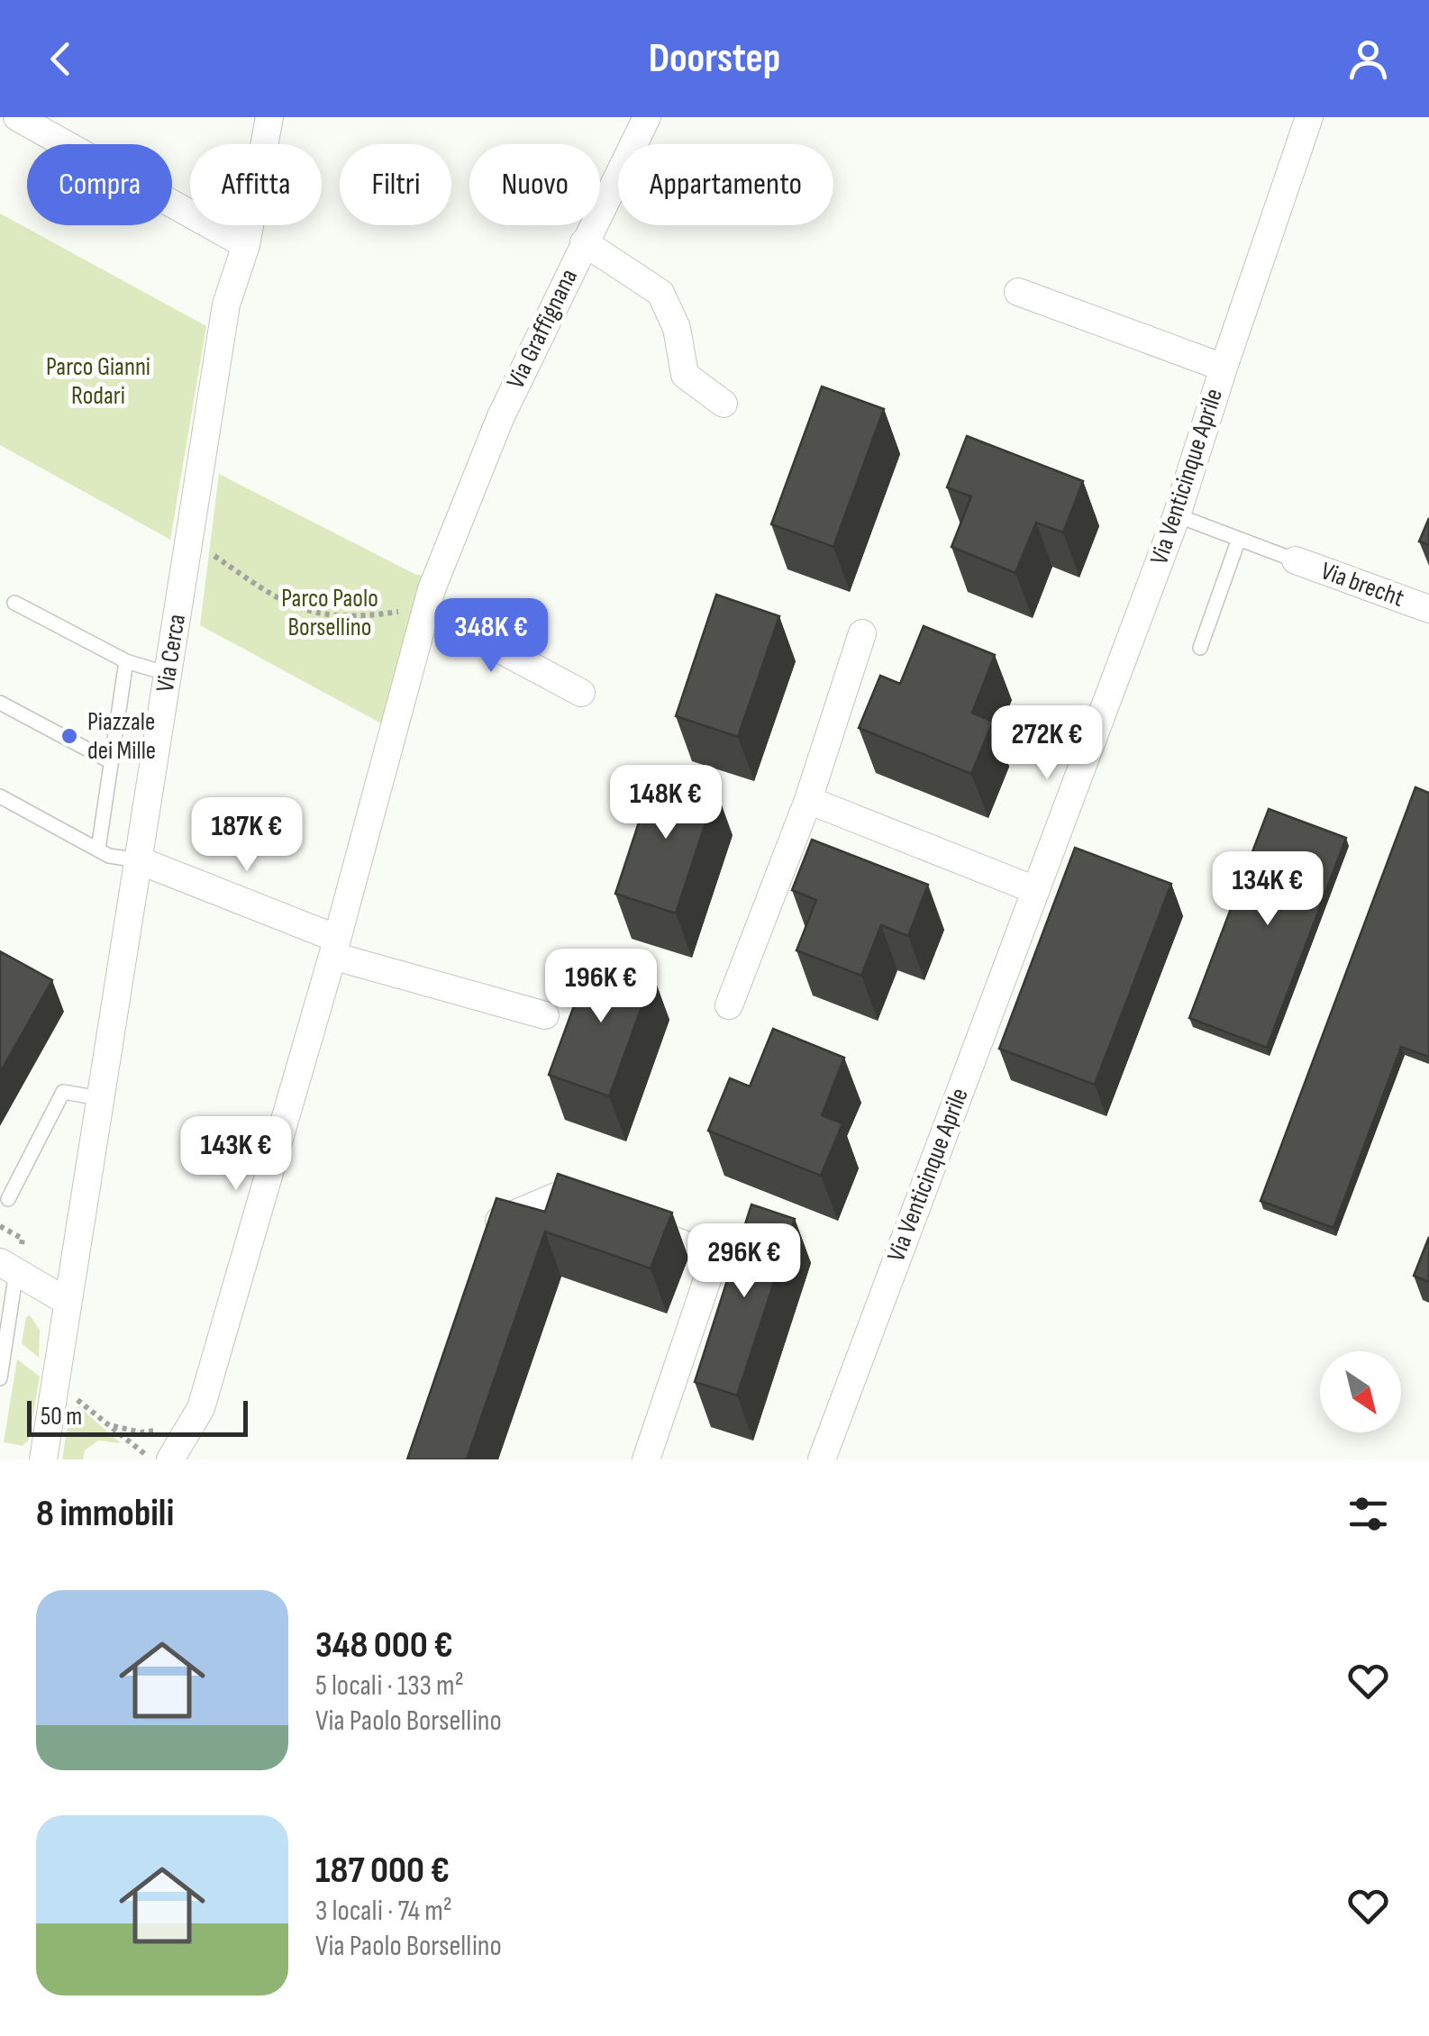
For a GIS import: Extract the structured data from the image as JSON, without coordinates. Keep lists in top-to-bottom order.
{
  "streets": {
    "street": [
      "Via Graffignana",
      "Via Venticinque Aprile",
      "Via brecht",
      "Via Cerca"
    ]
  },
  "parks": ["Parco Gianni Rodari", "Parco Paolo Borsellino"],
  "places": ["Piazzale dei Mille"],
  "scale_bar": "50 m",
  "north": "bottom right",
  "page": {
    "header": "Doorstep",
    "chip": [
      "Compra",
      "Affitta",
      "Filtri",
      "Nuovo",
      "Appartamento"
    ],
    "price": [
      "348K €",
      "272K €",
      "148K €",
      "187K €",
      "134K €",
      "196K €",
      "143K €",
      "296K €"
    ],
    "scale": "50 m",
    "heading": "8 immobili",
    "list": [
      {
        "name": "348 000 €",
        "note": "5 locali · 133 m² · Via Paolo Borsellino"
      },
      {
        "name": "187 000 €",
        "note": "3 locali · 74 m² · Via Paolo Borsellino"
      }
    ]
  }
}
